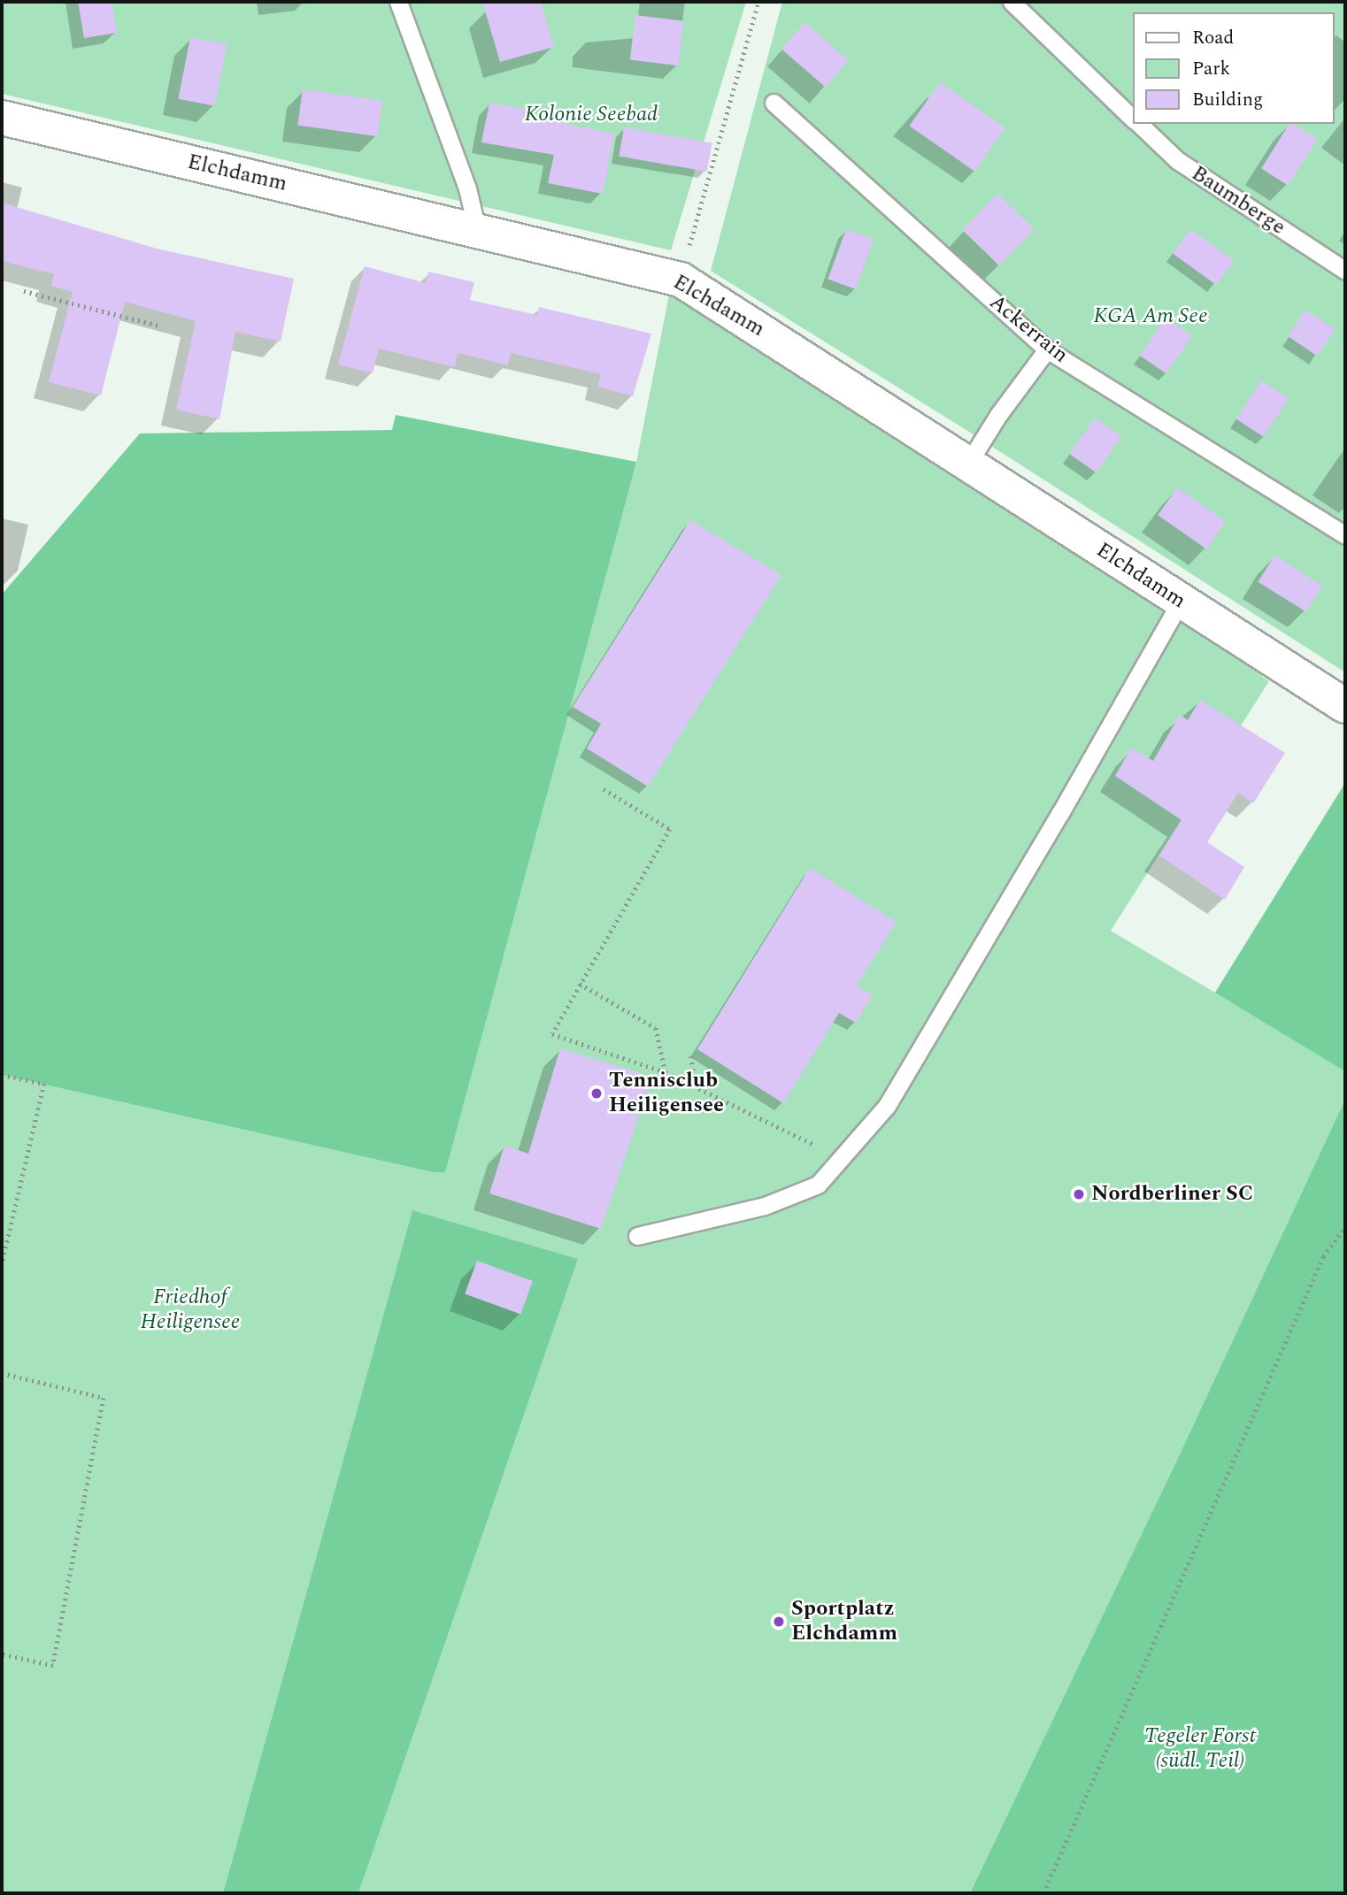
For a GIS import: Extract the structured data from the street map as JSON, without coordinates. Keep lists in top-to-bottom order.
{
  "streets": {
    "street": ["Elchdamm"],
    "lane": ["Baumberge", "Ackerrain"]
  },
  "parks": [
    "Kolonie Seebad",
    "KGA Am See",
    "Friedhof Heiligensee",
    "Tegeler Forst (südl. Teil)"
  ],
  "places": ["Tennisclub Heiligensee", "Nordberliner SC", "Sportplatz Elchdamm"],
  "legend": ["Road", "Park", "Building"]
}
